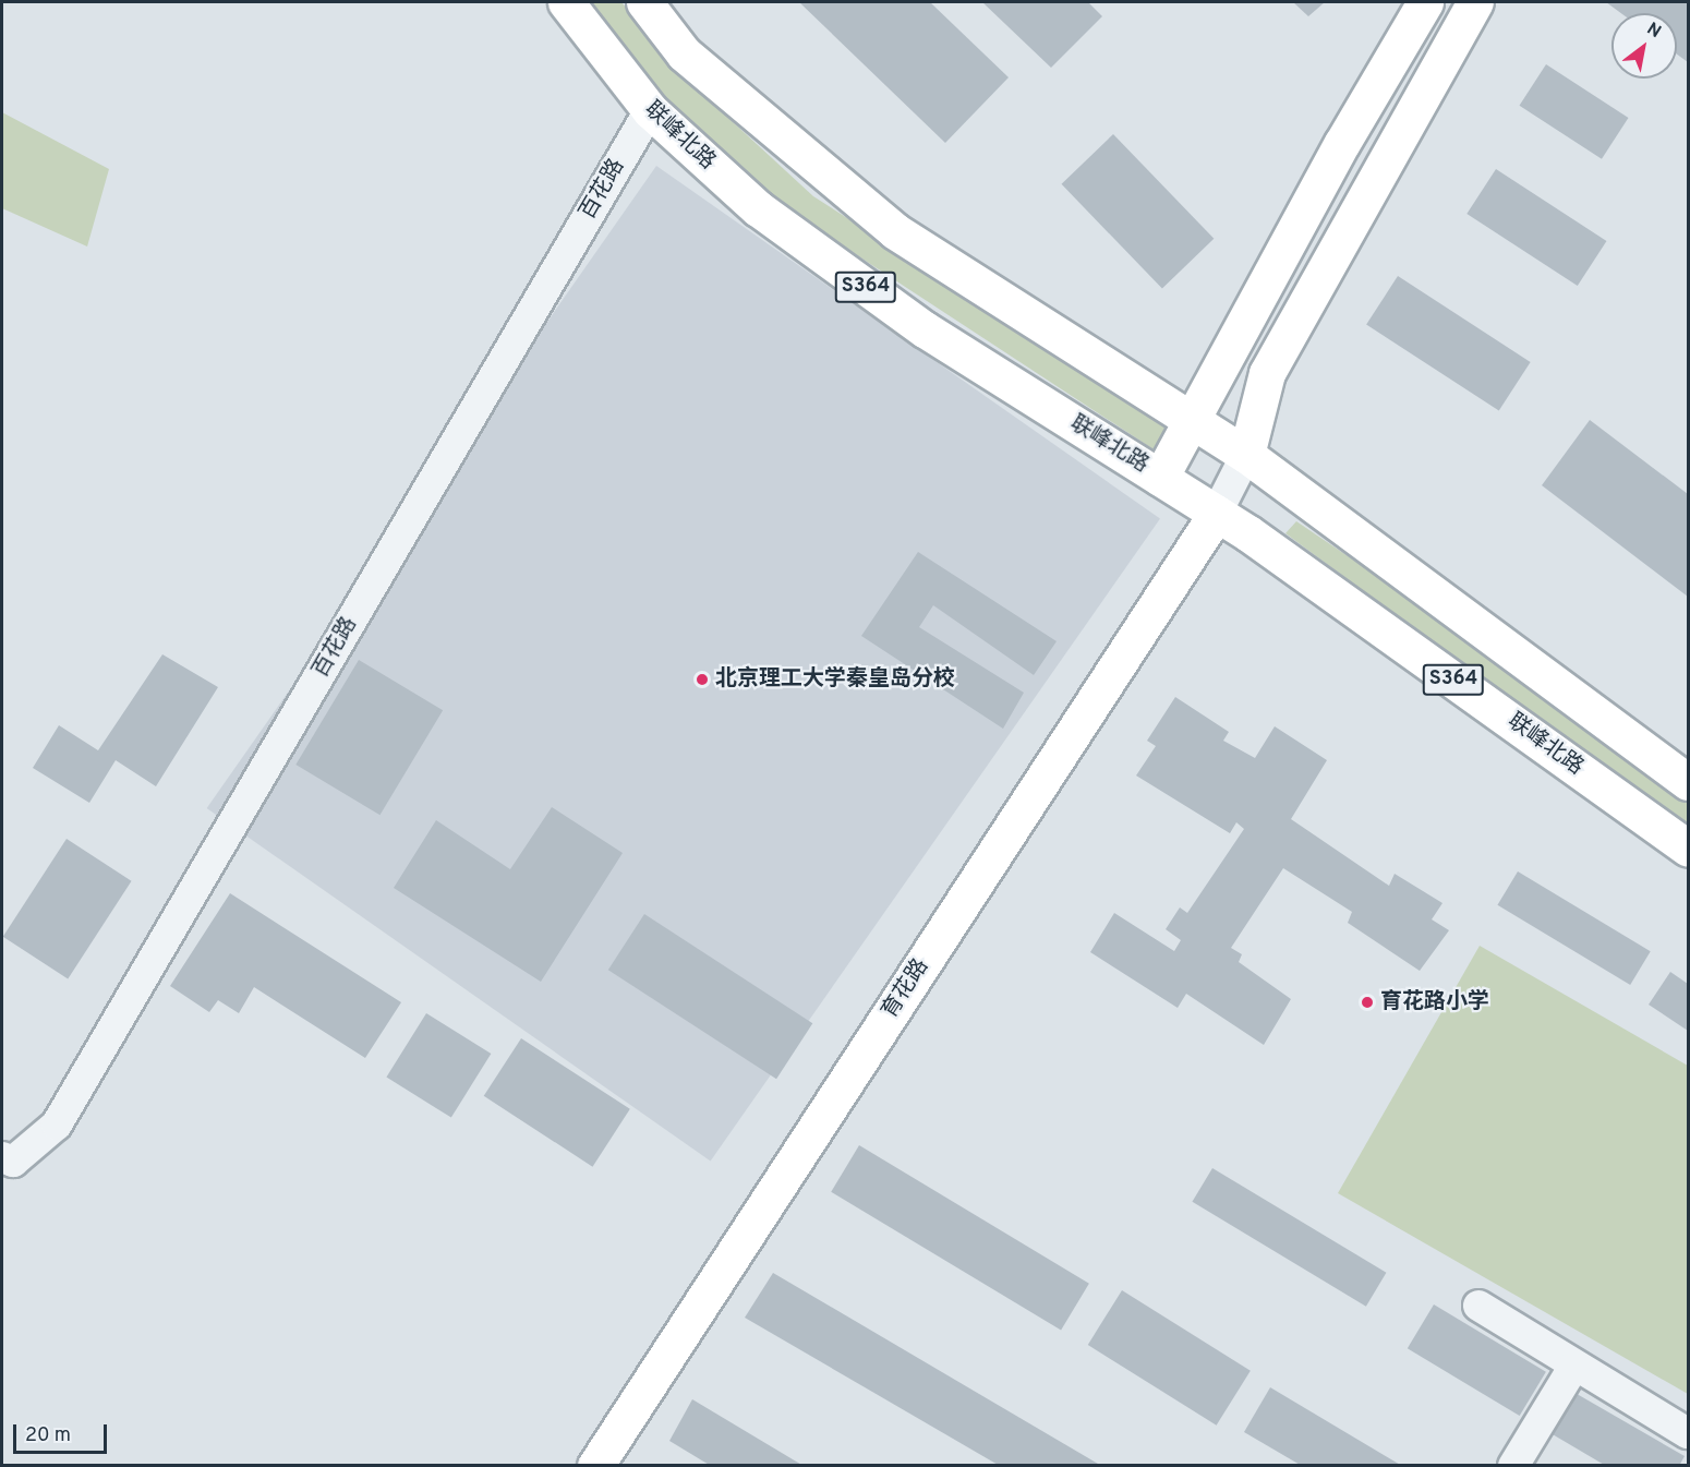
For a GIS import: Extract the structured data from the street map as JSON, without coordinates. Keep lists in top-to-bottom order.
{
  "streets": {
    "main road": ["联峰北路", "S364", "育花路"],
    "street": ["百花路"]
  },
  "crossings": [
    ["联峰北路", "百花路"],
    ["联峰北路", "育花路"]
  ],
  "places": ["北京理工大学秦皇岛分校", "育花路小学"],
  "scale_bar": "20 m",
  "north": "top right"
}
